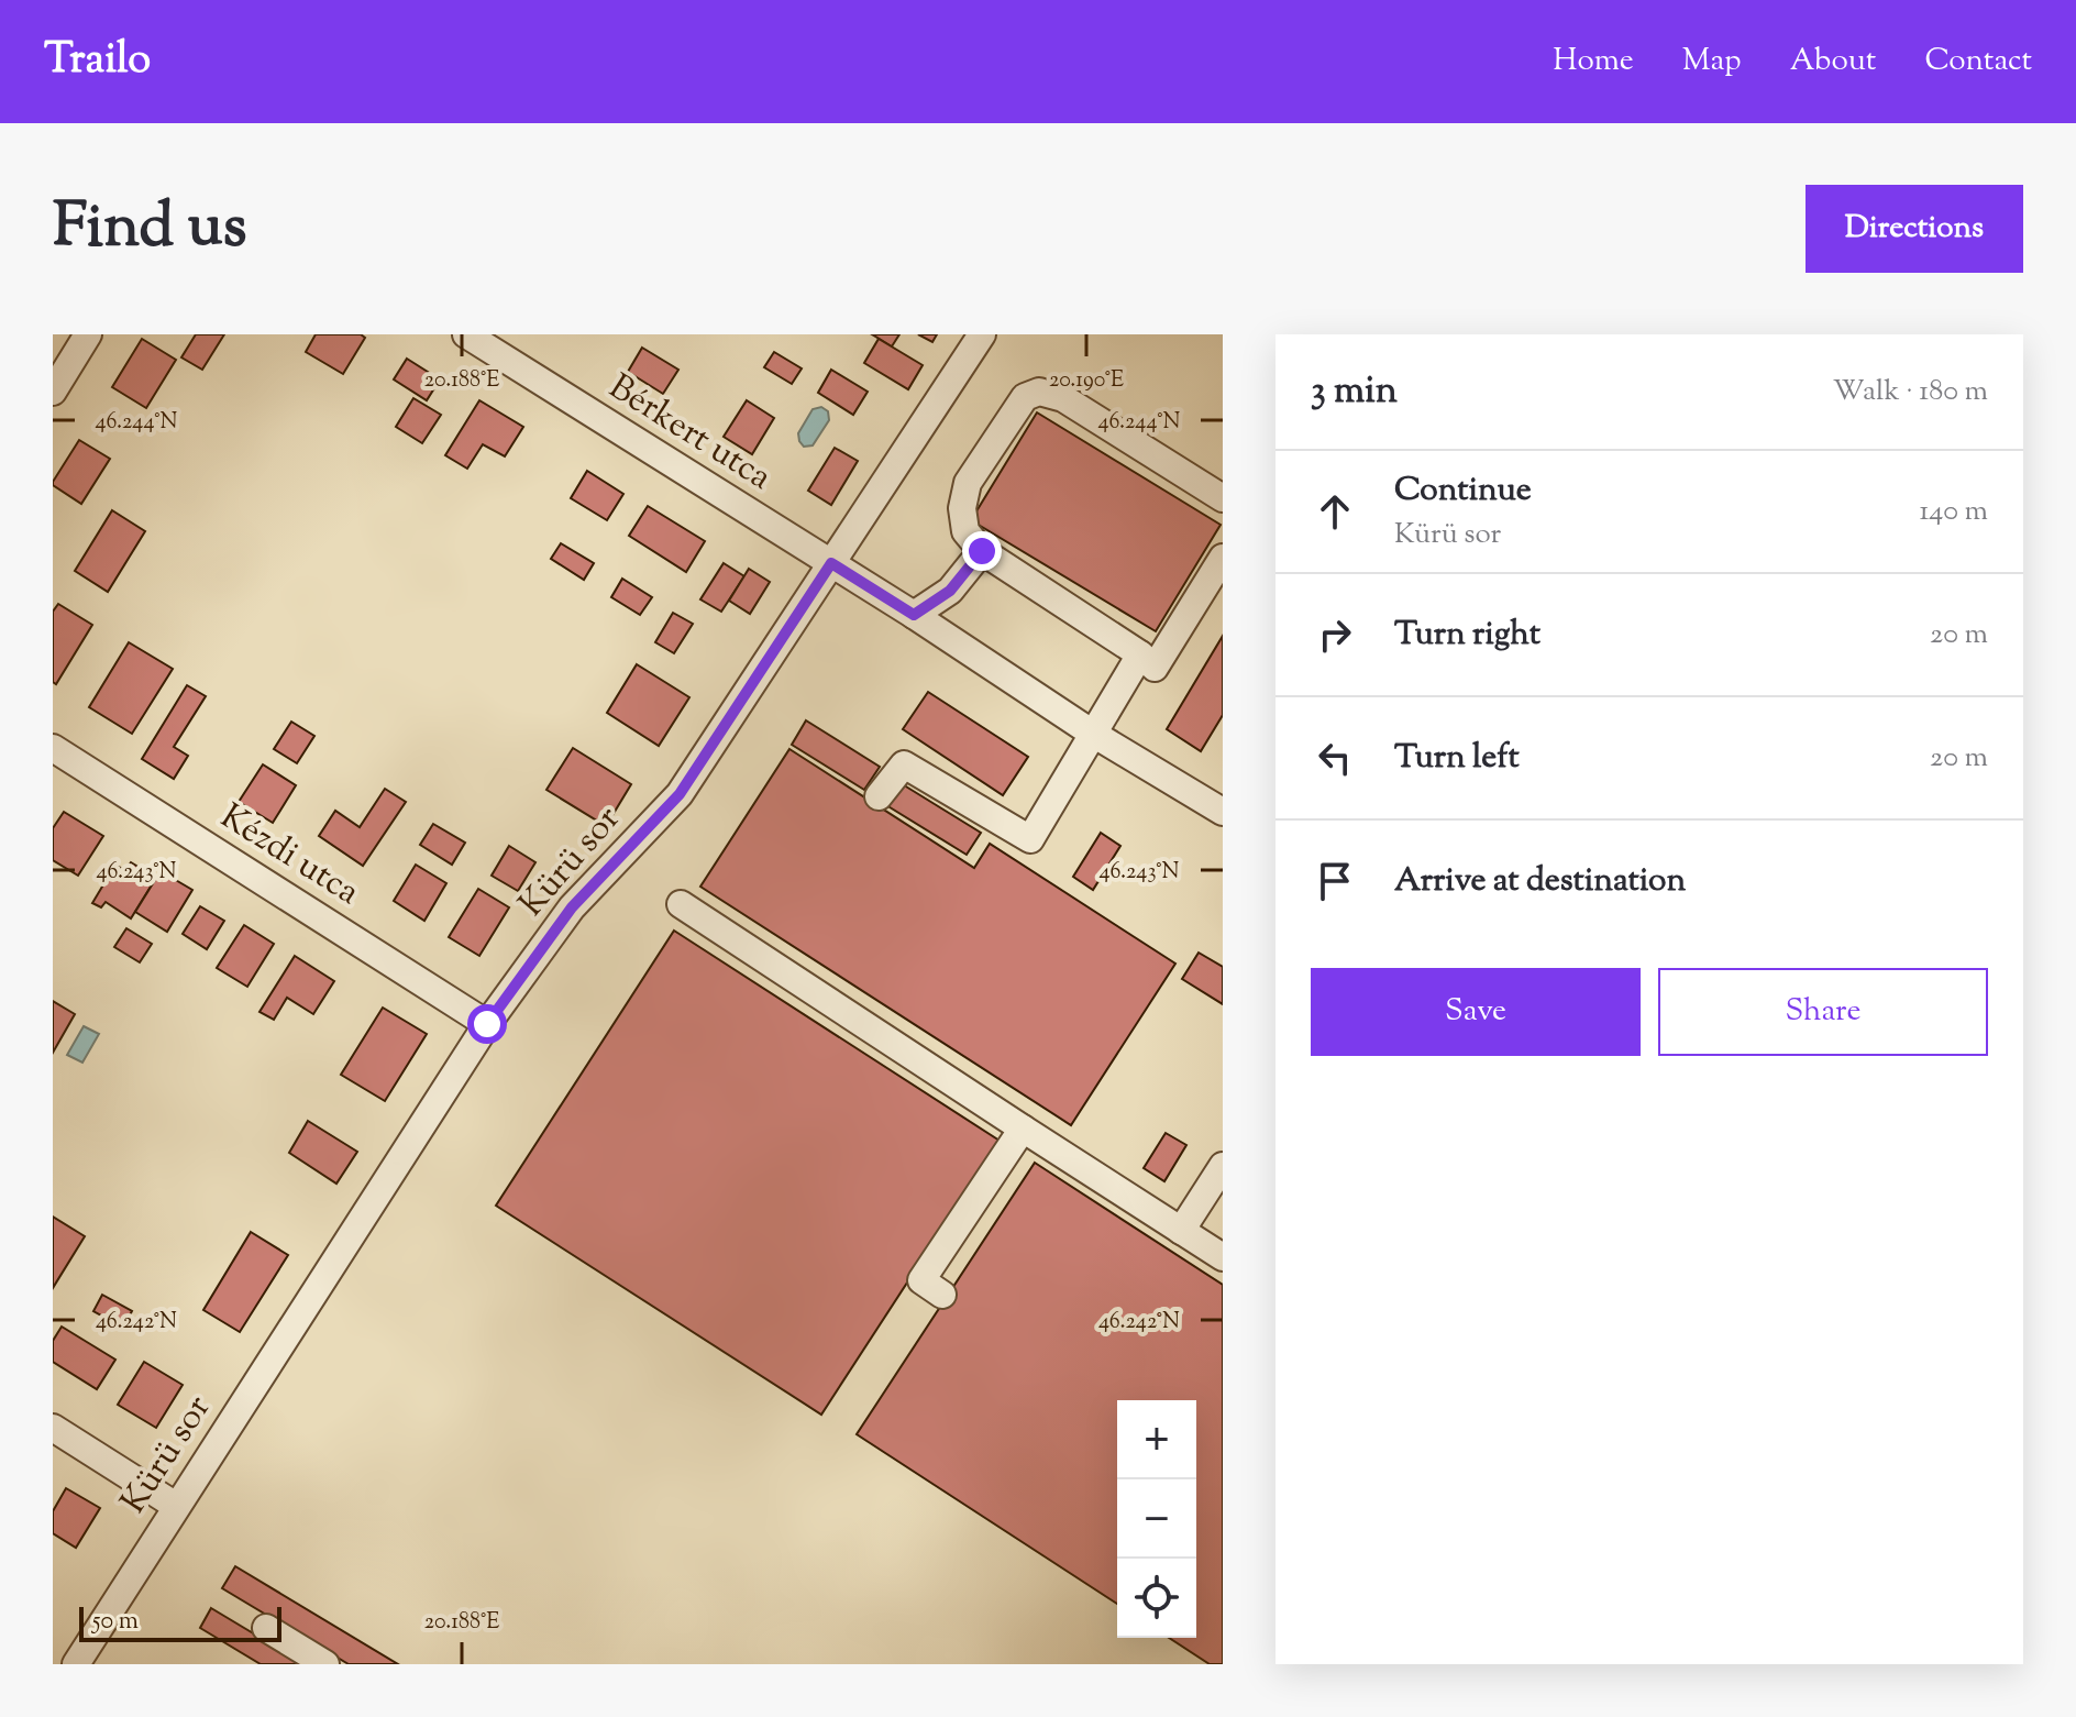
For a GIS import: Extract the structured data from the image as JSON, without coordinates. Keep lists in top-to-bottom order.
{
  "streets": {
    "street": ["Bérkert utca", "Kézdi utca", "Kürü sor"]
  },
  "crossings": [
    ["Bérkert utca", "Kürü sor"],
    ["Kézdi utca", "Kürü sor"]
  ],
  "scale_bar": "50 m",
  "page": {
    "header": "Trailo",
    "nav": [
      "Home",
      "Map",
      "About",
      "Contact"
    ],
    "title": "Find us",
    "buttons": [
      "Directions",
      ["Save", "Share"]
    ],
    "heading": ["3 min", "Walk · 180 m"],
    "list": [
      ["Continue", "Kürü sor", "140 m"],
      ["Turn right", "20 m"],
      ["Turn left", "20 m"],
      "Arrive at destination"
    ],
    "map_buttons": ["+", "−"],
    "scale": "50 m"
  },
  "coordinates": [
    "20.188°E",
    "20.190°E",
    "46.244°N",
    "46.243°N",
    "46.242°N"
  ]
}
